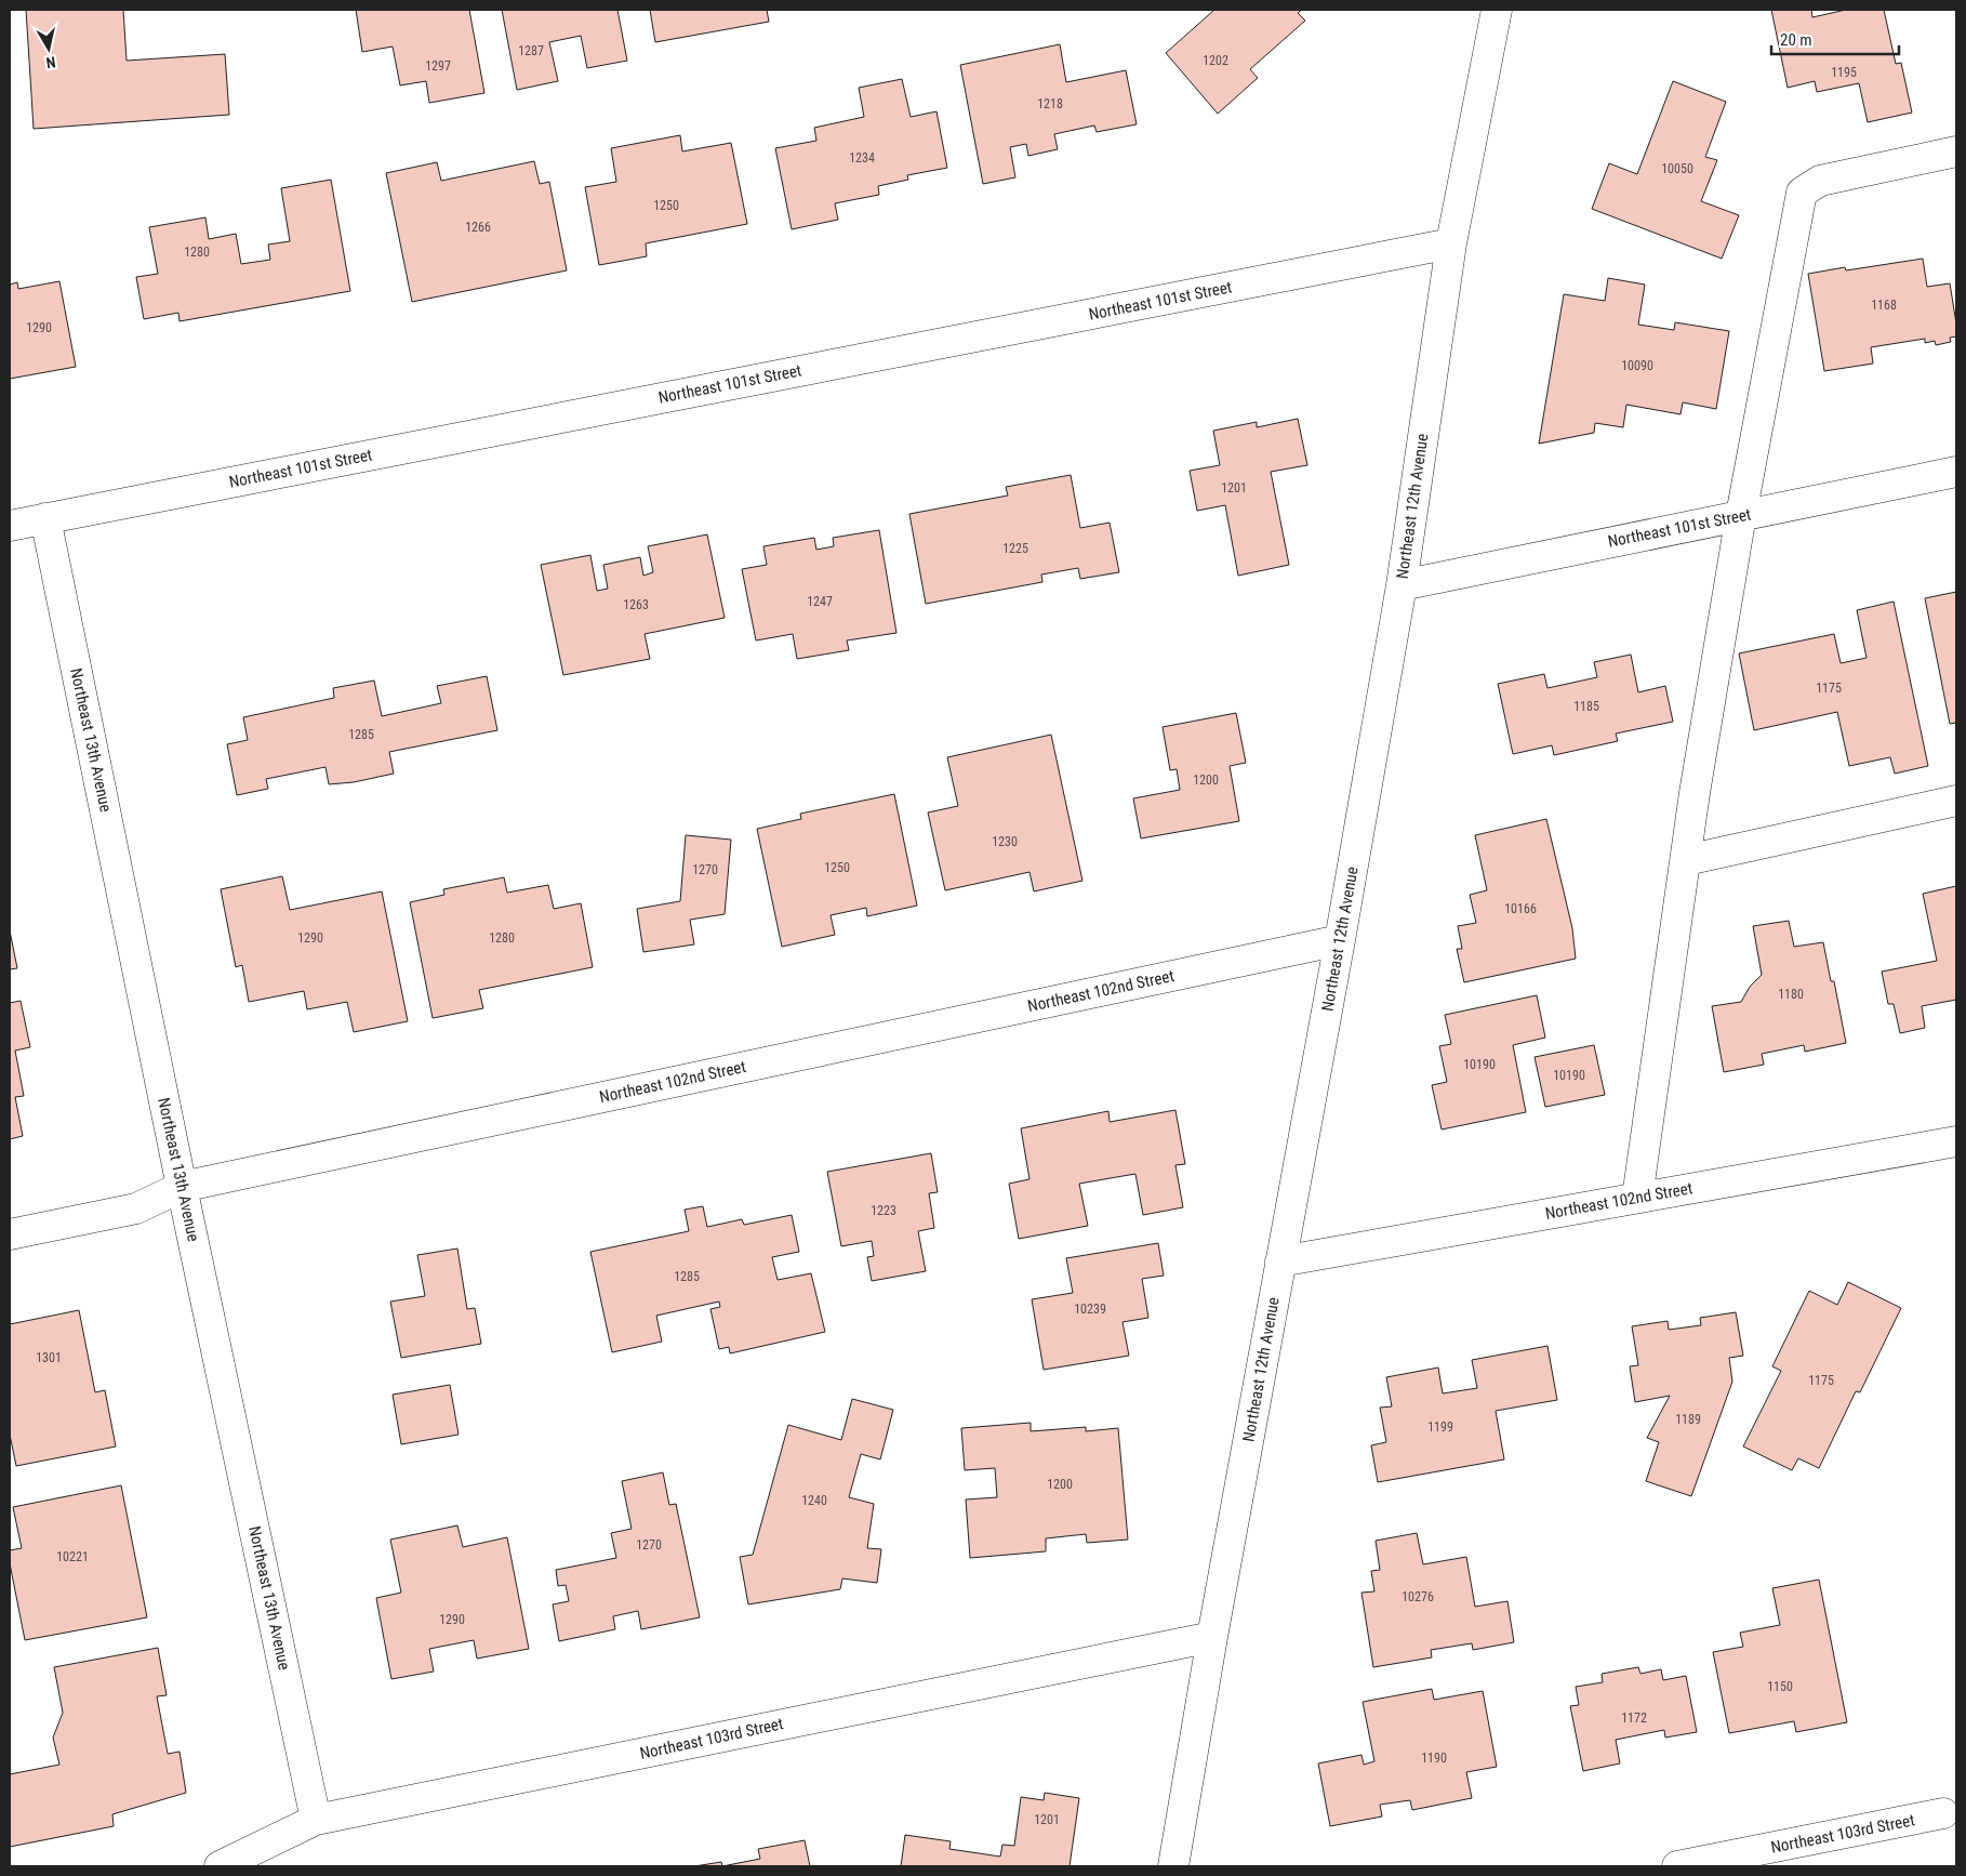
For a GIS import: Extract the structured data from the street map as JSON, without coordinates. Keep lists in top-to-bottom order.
{
  "streets": {
    "street": [
      "Northeast 101st Street",
      "Northeast 12th Avenue",
      "Northeast 13th Avenue",
      "Northeast 102nd Street",
      "Northeast 103rd Street"
    ]
  },
  "crossings": [
    ["Northeast 101st Street", "Northeast 12th Avenue"],
    ["Northeast 101st Street", "Northeast 13th Avenue"],
    ["Northeast 12th Avenue", "Northeast 102nd Street"],
    ["Northeast 12th Avenue", "Northeast 103rd Street"],
    ["Northeast 13th Avenue", "Northeast 102nd Street"],
    ["Northeast 13th Avenue", "Northeast 103rd Street"]
  ],
  "house_numbers": [
    "1287",
    "1202",
    "1297",
    "1195",
    "1218",
    "1234",
    "10050",
    "1250",
    "1266",
    "1280",
    "1168",
    "1290",
    "10090",
    "1201",
    "1225",
    "1247",
    "1263",
    "1175",
    "1185",
    "1285",
    "1200",
    "1230",
    "1250",
    "1270",
    "10166",
    "1290",
    "1280",
    "1180",
    "10190",
    "10190",
    "1223",
    "1285",
    "10239",
    "1301",
    "1175",
    "1189",
    "1199",
    "1200",
    "1240",
    "1270",
    "10221",
    "10276",
    "1290",
    "1150",
    "1172",
    "1190",
    "1201"
  ],
  "scale_bar": "20 m",
  "north": "bottom"
}
